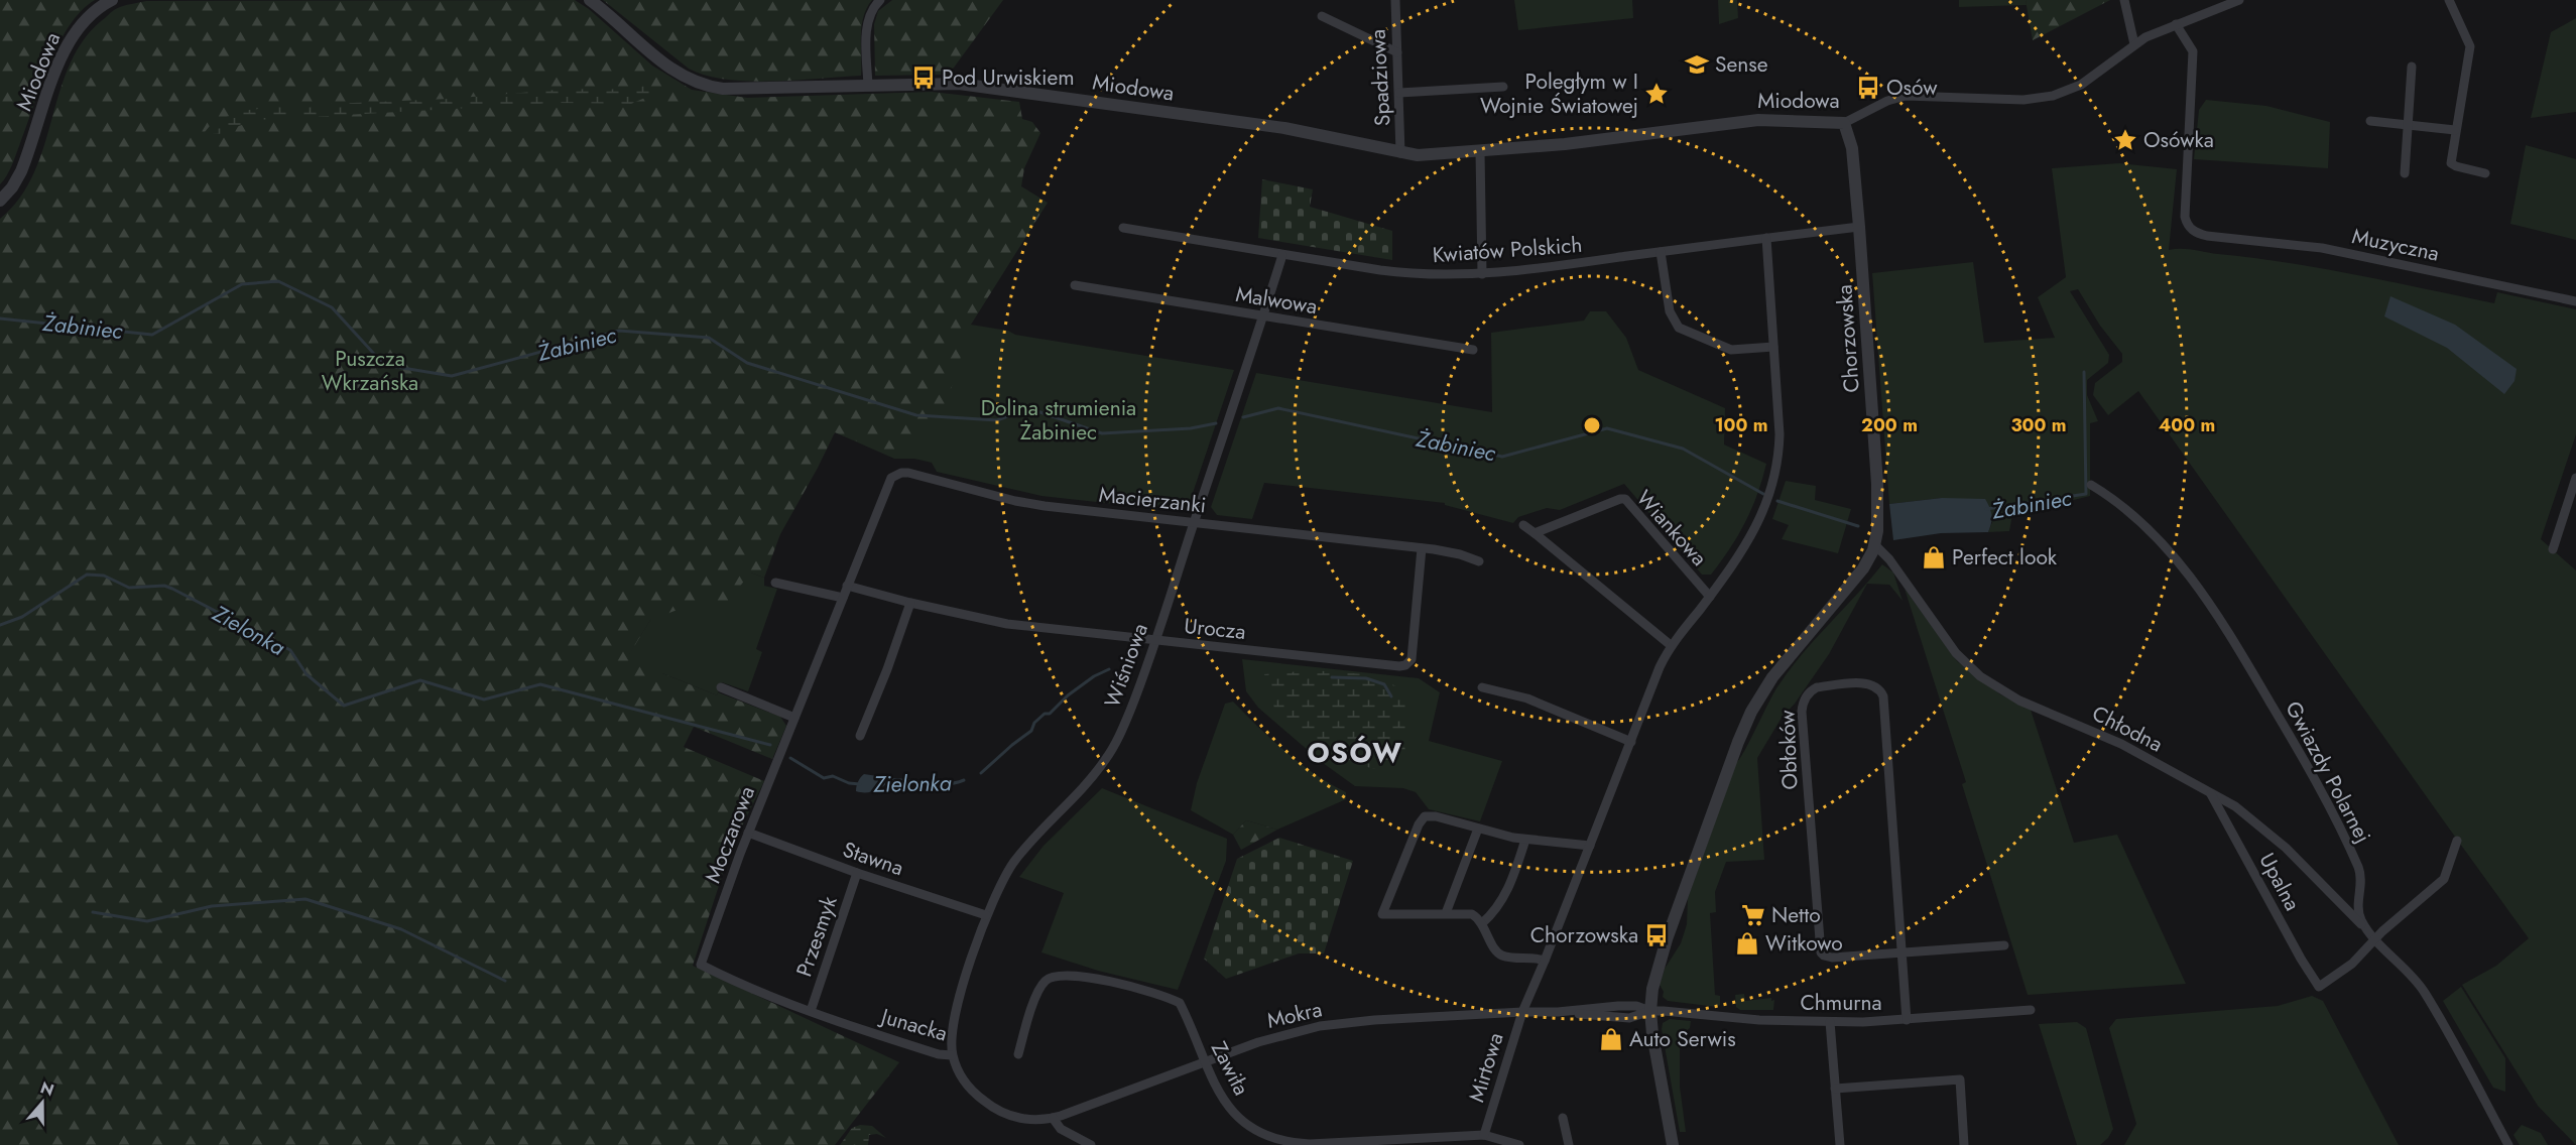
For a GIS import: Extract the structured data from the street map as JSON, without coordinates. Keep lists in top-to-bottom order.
{
  "streets": {
    "street": [
      "Miodowa",
      "Spadziowa",
      "Muzyczna",
      "Kwiatów Polskich",
      "Malwowa",
      "Chorzowska",
      "Macierzanki",
      "Wiankowa",
      "Urocza",
      "Wiśniowa",
      "Chłodna",
      "Obłoków",
      "Gwiazdy Polarnej",
      "Moczarowa",
      "Stawna",
      "Upalna",
      "Przesmyk",
      "Chmurna",
      "Mokra",
      "Junacka",
      "Mirtowa",
      "Zawiła"
    ]
  },
  "crossings": [
    ["Miodowa", "Spadziowa"],
    ["Miodowa", "Muzyczna"],
    ["Miodowa", "Chorzowska"],
    ["Kwiatów Polskich", "Chorzowska"],
    ["Kwiatów Polskich", "Wiśniowa"],
    ["Kwiatów Polskich", "Mirtowa"],
    ["Malwowa", "Wiśniowa"],
    ["Chorzowska", "Chłodna"],
    ["Chorzowska", "Chmurna"],
    ["Chorzowska", "Mokra"],
    ["Macierzanki", "Urocza"],
    ["Macierzanki", "Wiśniowa"],
    ["Macierzanki", "Moczarowa"],
    ["Wiankowa", "Mirtowa"],
    ["Urocza", "Wiśniowa"],
    ["Urocza", "Moczarowa"],
    ["Wiśniowa", "Stawna"],
    ["Wiśniowa", "Junacka"],
    ["Chłodna", "Gwiazdy Polarnej"],
    ["Chłodna", "Upalna"],
    ["Obłoków", "Chmurna"],
    ["Gwiazdy Polarnej", "Upalna"],
    ["Moczarowa", "Stawna"],
    ["Moczarowa", "Junacka"],
    ["Stawna", "Przesmyk"],
    ["Przesmyk", "Junacka"],
    ["Chmurna", "Mokra"],
    ["Mokra", "Junacka"],
    ["Mokra", "Mirtowa"],
    ["Mokra", "Zawiła"],
    ["Mirtowa", "Zawiła"]
  ],
  "districts": ["OSÓW"],
  "water": ["Żabiniec", "Zielonka"],
  "parks": ["Puszcza Wkrzańska", "Dolina strumienia Żabiniec"],
  "places": {
    "school or university": ["Sense"],
    "bus stop": ["Pod Urwiskiem", "Osów", "Chorzowska"],
    "place": ["Poległym w I Wojnie Światowej", "Osówka"],
    "shop": ["Perfect look", "Witkowo", "Auto Serwis"],
    "supermarket": ["Netto"]
  },
  "north": "top",
  "rings": [
    "100 m",
    "200 m",
    "300 m",
    "400 m"
  ]
}
